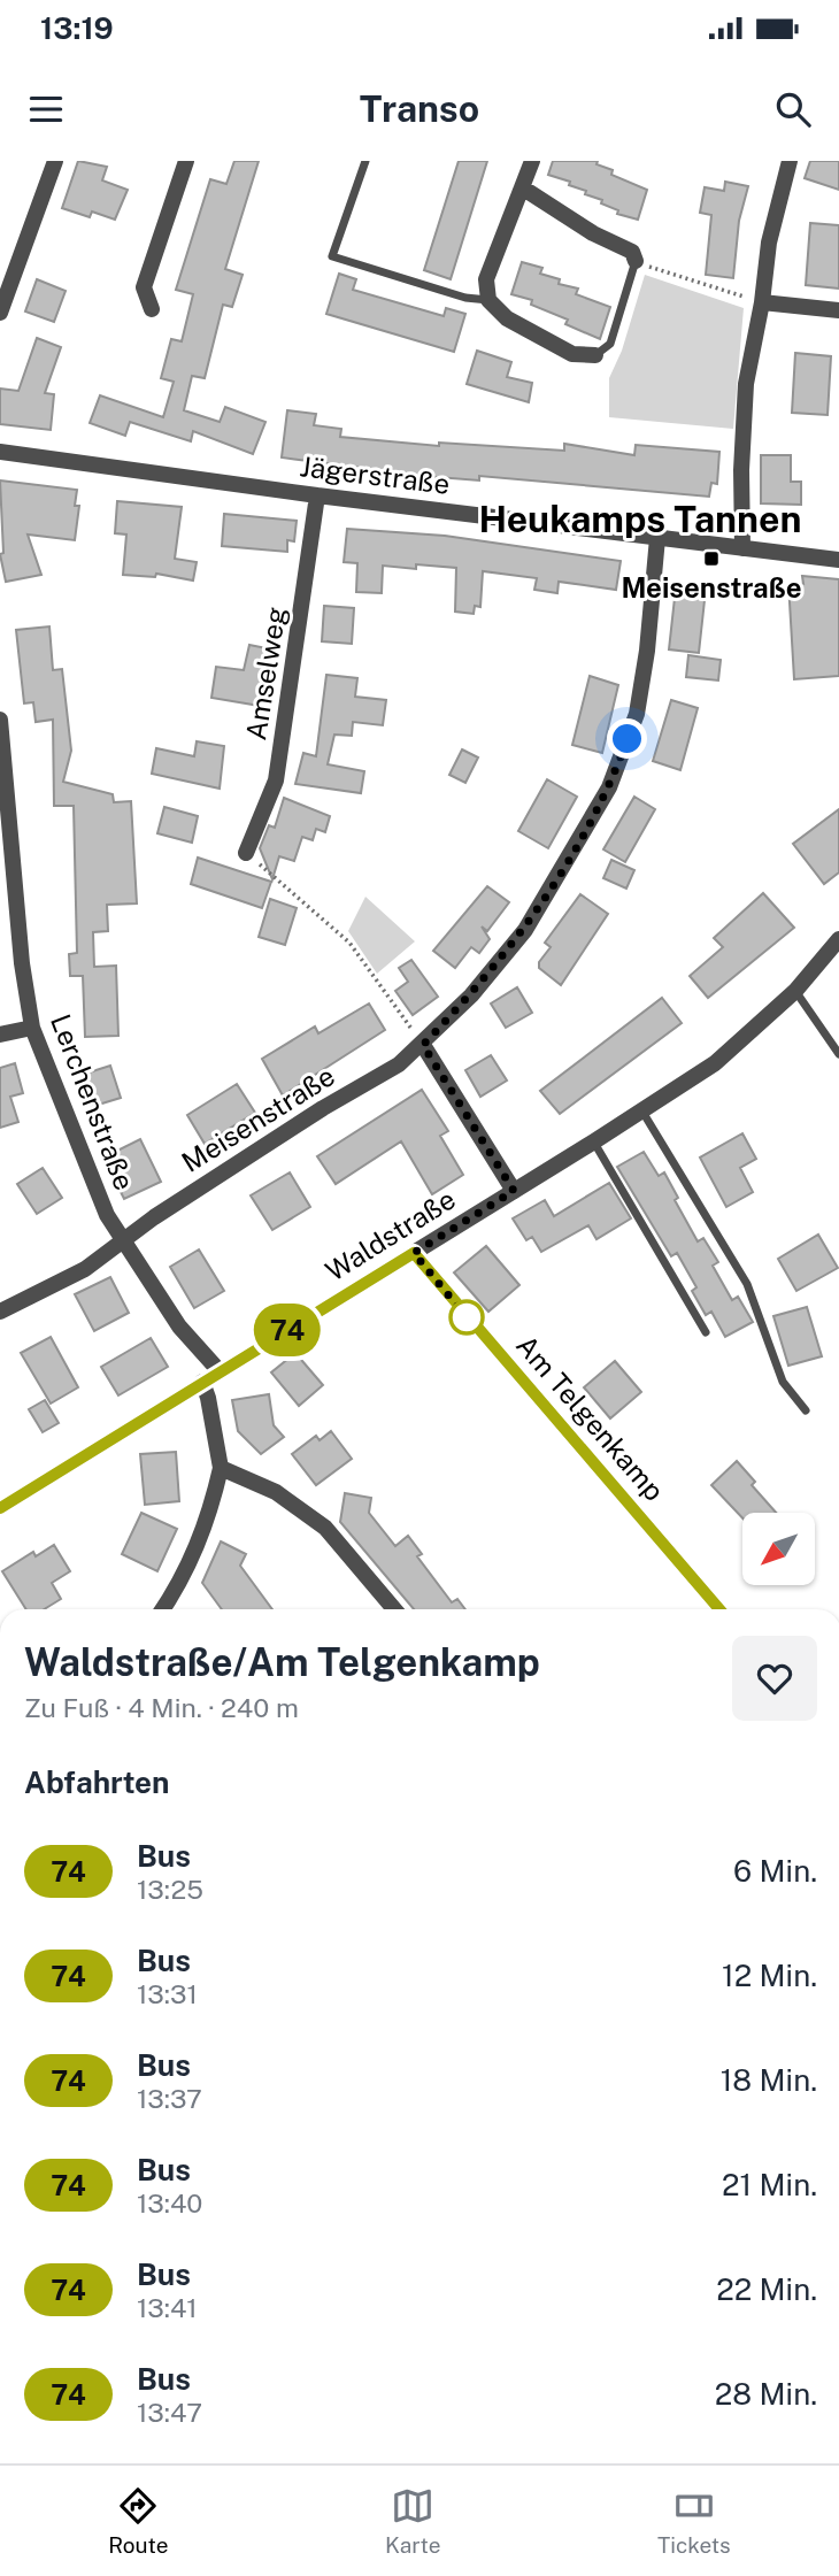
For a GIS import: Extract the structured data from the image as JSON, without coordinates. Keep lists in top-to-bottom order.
{
  "streets": {
    "street": [
      "Jägerstraße",
      "Amselweg",
      "Lerchenstraße",
      "Meisenstraße",
      "Waldstraße",
      "Am Telgenkamp"
    ]
  },
  "crossings": [
    ["Jägerstraße", "Amselweg"],
    ["Jägerstraße", "Meisenstraße"],
    ["Lerchenstraße", "Meisenstraße"],
    ["Lerchenstraße", "Waldstraße"],
    ["Waldstraße", "Am Telgenkamp"]
  ],
  "districts": ["Heukamps Tannen"],
  "places": {
    "transit": ["Meisenstraße"]
  },
  "lines": ["bus line 74"],
  "north": "bottom left",
  "page": {
    "status": "13:19",
    "header": "Transo",
    "on_map": "74",
    "heading": [
      ["Waldstraße/Am Telgenkamp", "Zu Fuß · 4 Min. · 240 m"],
      "Abfahrten"
    ],
    "list": [
      {
        "mark": "74",
        "name": "Bus",
        "note": "13:25",
        "value": "6 Min."
      },
      {
        "mark": "74",
        "name": "Bus",
        "note": "13:31",
        "value": "12 Min."
      },
      {
        "mark": "74",
        "name": "Bus",
        "note": "13:37",
        "value": "18 Min."
      },
      {
        "mark": "74",
        "name": "Bus",
        "note": "13:40",
        "value": "21 Min."
      },
      {
        "mark": "74",
        "name": "Bus",
        "note": "13:41",
        "value": "22 Min."
      },
      {
        "mark": "74",
        "name": "Bus",
        "note": "13:47",
        "value": "28 Min."
      }
    ],
    "tabs": ["Route", "Karte", "Tickets"]
  }
}
